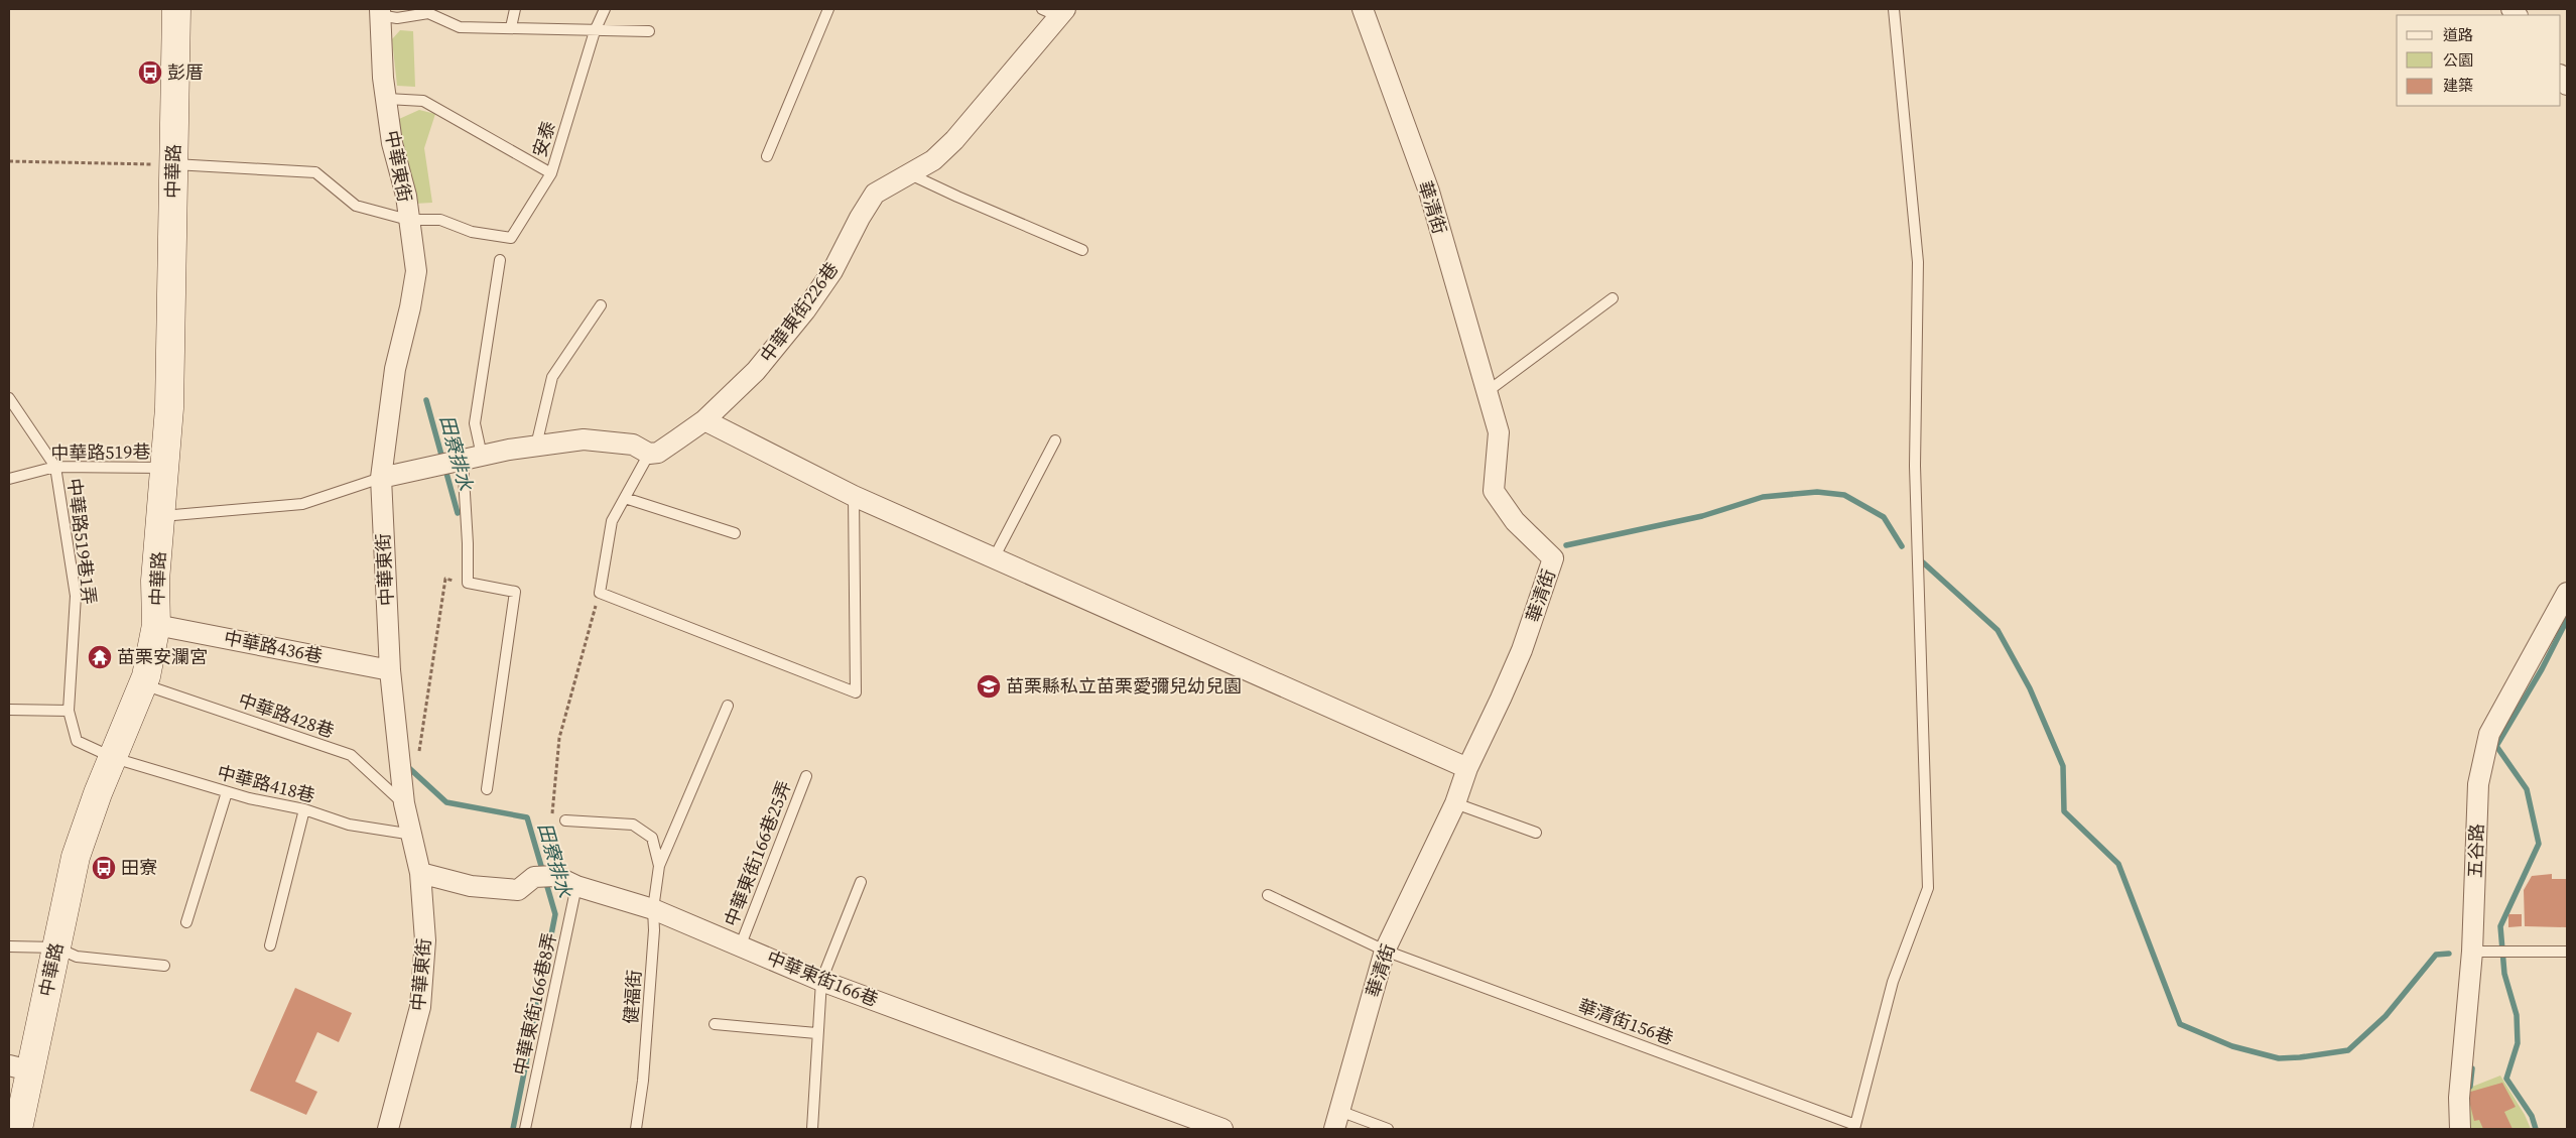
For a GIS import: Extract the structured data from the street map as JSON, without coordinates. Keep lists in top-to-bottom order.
{
  "streets": {
    "street": [
      "中華東街",
      "中華路",
      "華清街",
      "中華東街226巷",
      "中華路436巷",
      "五谷路",
      "中華東街166巷"
    ],
    "lane": [
      "安泰",
      "中華路519巷",
      "中華路519巷1弄",
      "中華路428巷",
      "中華路418巷",
      "中華東街166巷25弄",
      "健福街",
      "中華東街166巷8弄",
      "華清街156巷"
    ]
  },
  "crossings": [
    ["安泰", "中華東街"],
    ["中華東街", "中華路436巷"],
    ["中華東街", "中華路428巷"],
    ["中華東街", "中華路418巷"],
    ["中華東街", "中華東街166巷"],
    ["中華路", "中華路519巷"],
    ["中華路", "中華路519巷1弄"],
    ["中華路", "中華路436巷"],
    ["中華路", "中華路428巷"],
    ["中華路", "中華路418巷"],
    ["華清街", "華清街156巷"],
    ["中華路519巷", "中華路519巷1弄"],
    ["中華路519巷1弄", "中華路418巷"],
    ["中華東街166巷25弄", "中華東街166巷"],
    ["中華東街166巷", "健福街"],
    ["中華東街166巷", "中華東街166巷8弄"]
  ],
  "water": ["田寮排水"],
  "places": {
    "bus stop": ["彭厝", "田寮"],
    "temple": ["苗栗安瀾宮"],
    "school or university": ["苗栗縣私立苗栗愛彌兒幼兒園"]
  },
  "legend": ["道路", "公園", "建築"]
}
